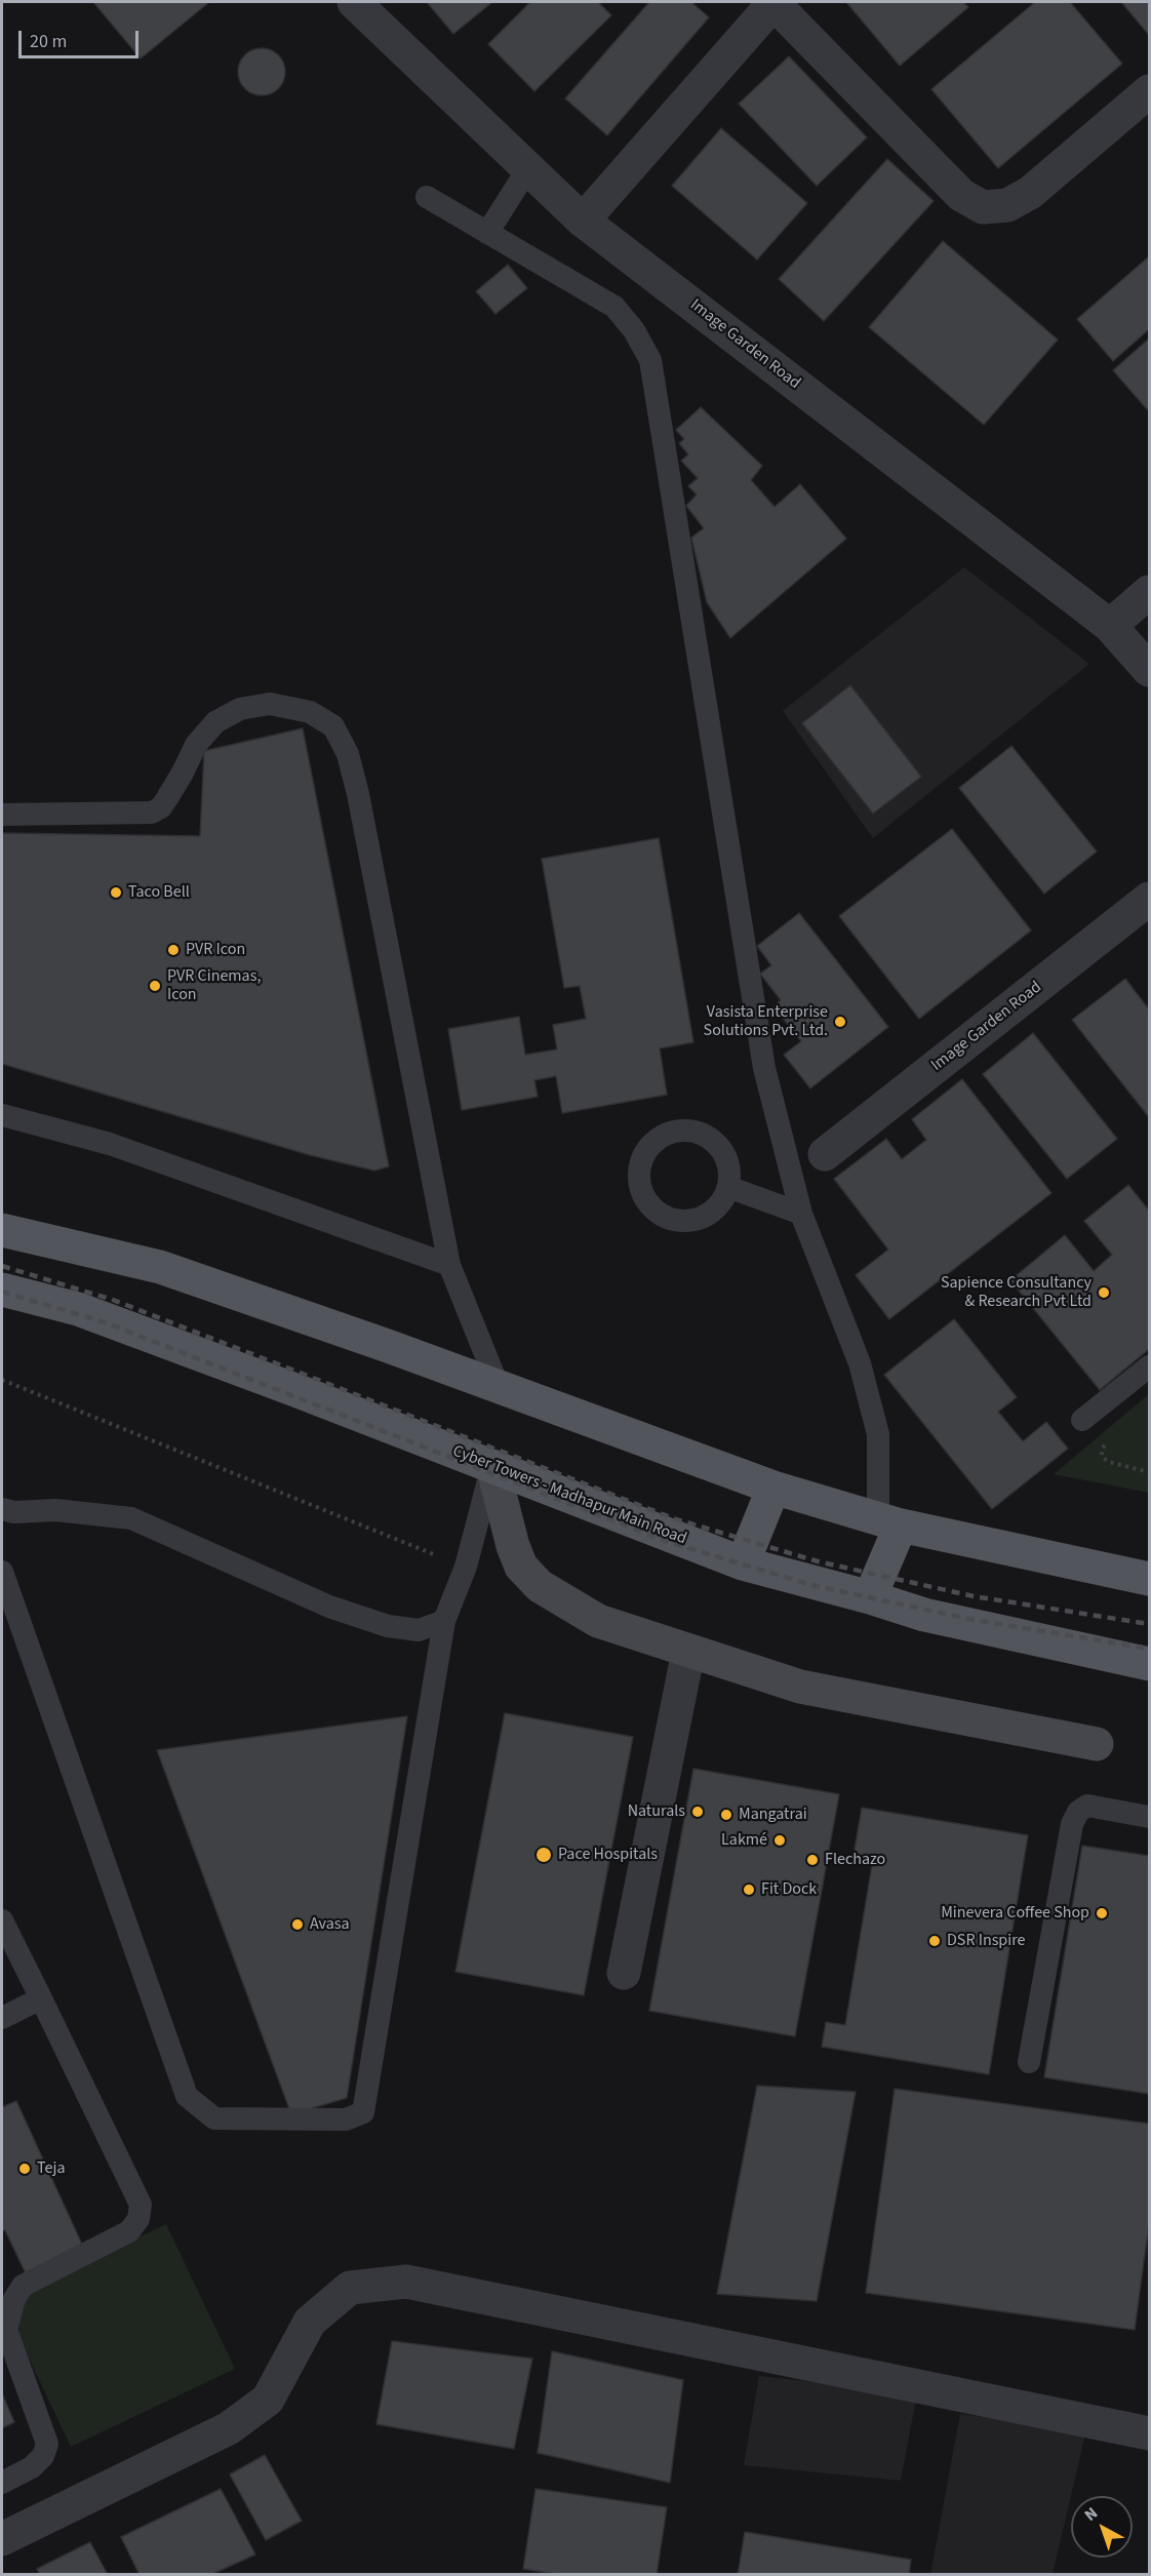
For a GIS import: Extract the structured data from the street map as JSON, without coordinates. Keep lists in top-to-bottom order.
{
  "streets": {
    "main road": ["Cyber Towers - Madhapur Main Road"],
    "street": ["Image Garden Road"]
  },
  "places": [
    "Taco Bell",
    "PVR Icon",
    "PVR Cinemas, Icon",
    "Vasista Enterprise Solutions Pvt. Ltd.",
    "Sapience Consultancy & Research Pvt Ltd",
    "Naturals",
    "Mangatrai",
    "Lakmé",
    "Pace Hospitals",
    "Flechazo",
    "Fit Dock",
    "Minevera Coffee Shop",
    "Avasa",
    "DSR Inspire",
    "Teja"
  ],
  "scale_bar": "20 m",
  "north": "top left"
}
